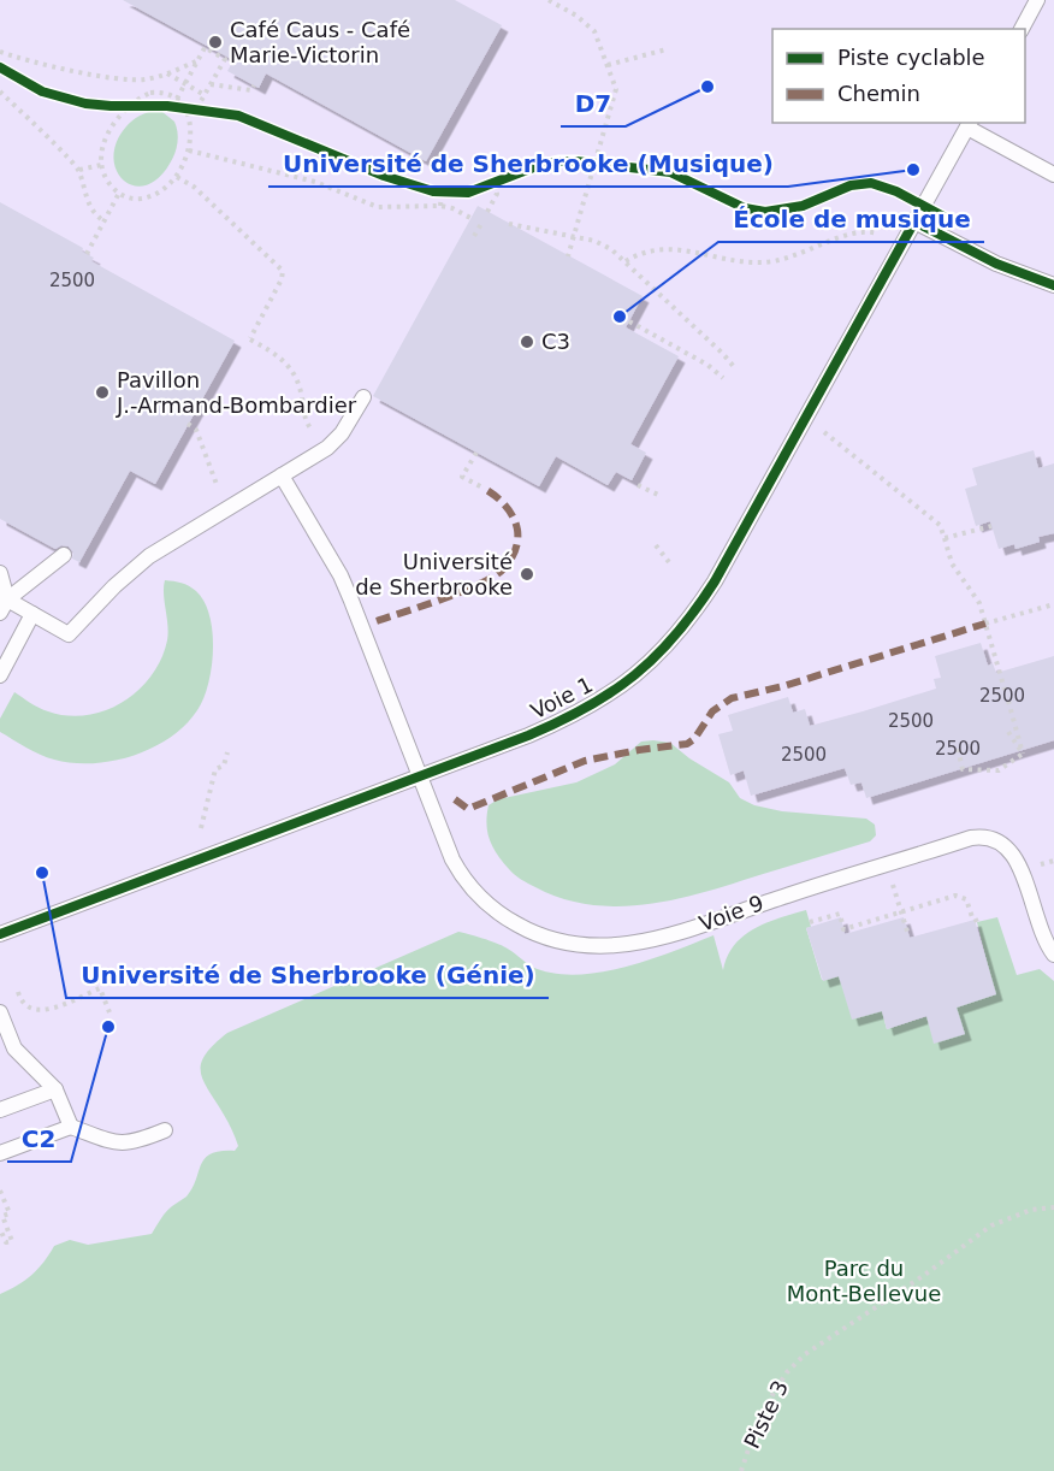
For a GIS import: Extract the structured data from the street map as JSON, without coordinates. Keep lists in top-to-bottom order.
{
  "streets": {
    "lane": ["Voie 1", "Voie 9"],
    "path": ["Piste 3"]
  },
  "crossings": [
    ["Voie 1", "Voie 9"]
  ],
  "parks": ["Parc du Mont-Bellevue"],
  "places": [
    "Café Caus - Café Marie-Victorin",
    "D7",
    "Université de Sherbrooke (Musique)",
    "École de musique",
    "C3",
    "Pavillon J.-Armand-Bombardier",
    "Université de Sherbrooke",
    "Université de Sherbrooke (Génie)",
    "C2"
  ],
  "house_numbers": [
    "2500",
    "2500",
    "2500",
    "2500",
    "2500"
  ],
  "legend": ["Piste cyclable", "Chemin"]
}
